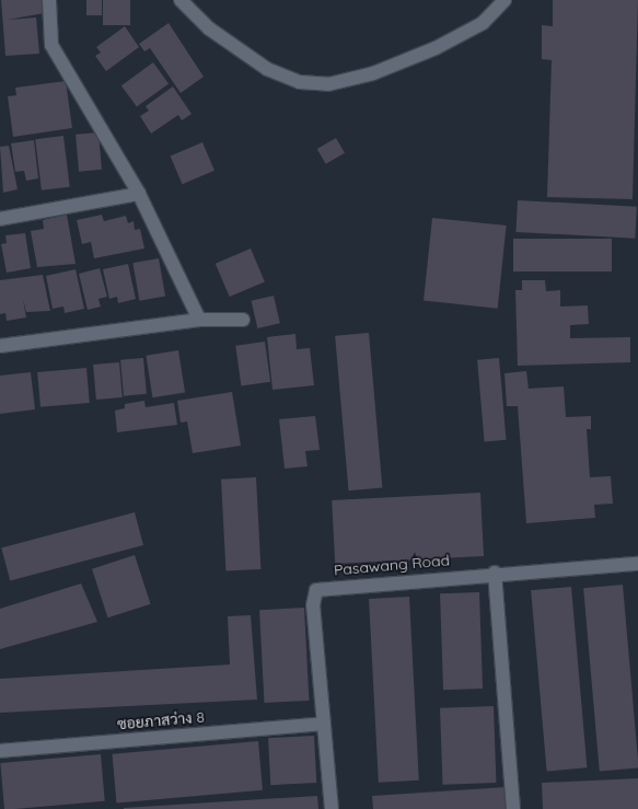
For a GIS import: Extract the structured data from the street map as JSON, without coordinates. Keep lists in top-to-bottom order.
{
  "streets": {
    "street": ["Pasawang Road", "ซอยภาสว่าง 8"]
  },
  "crossings": [
    ["Pasawang Road", "ซอยภาสว่าง 8"]
  ]
}
